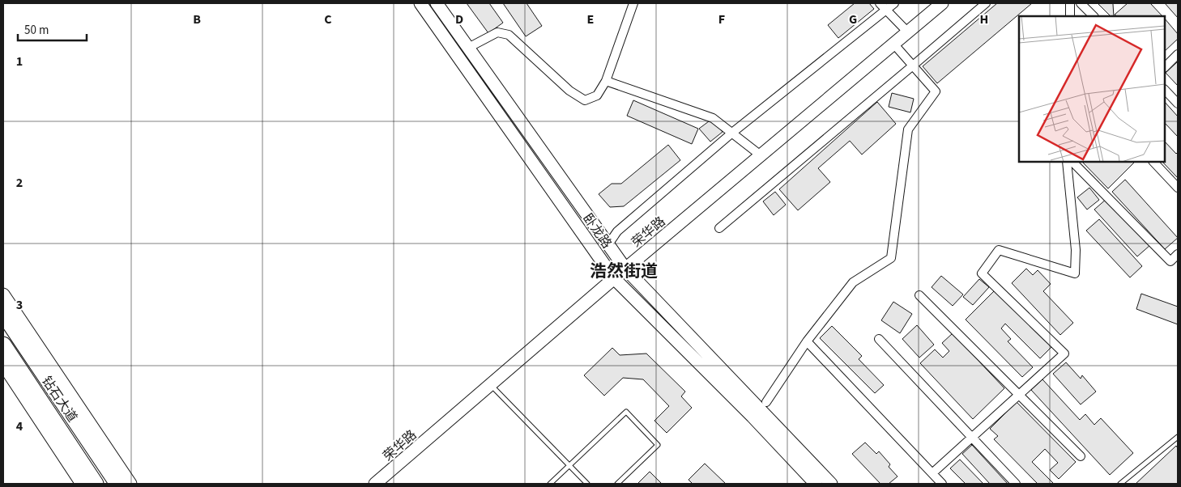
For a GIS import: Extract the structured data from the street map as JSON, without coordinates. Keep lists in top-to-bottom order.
{
  "streets": {
    "highway": ["钻石大道"],
    "main road": ["卧龙路", "荣华路"]
  },
  "crossings": [
    ["卧龙路", "荣华路"]
  ],
  "districts": ["浩然街道"],
  "scale_bar": "50 m",
  "grid": {
    "columns": [
      "B",
      "C",
      "D",
      "E",
      "F",
      "G",
      "H"
    ],
    "rows": [
      "1",
      "2",
      "3",
      "4"
    ]
  }
}
